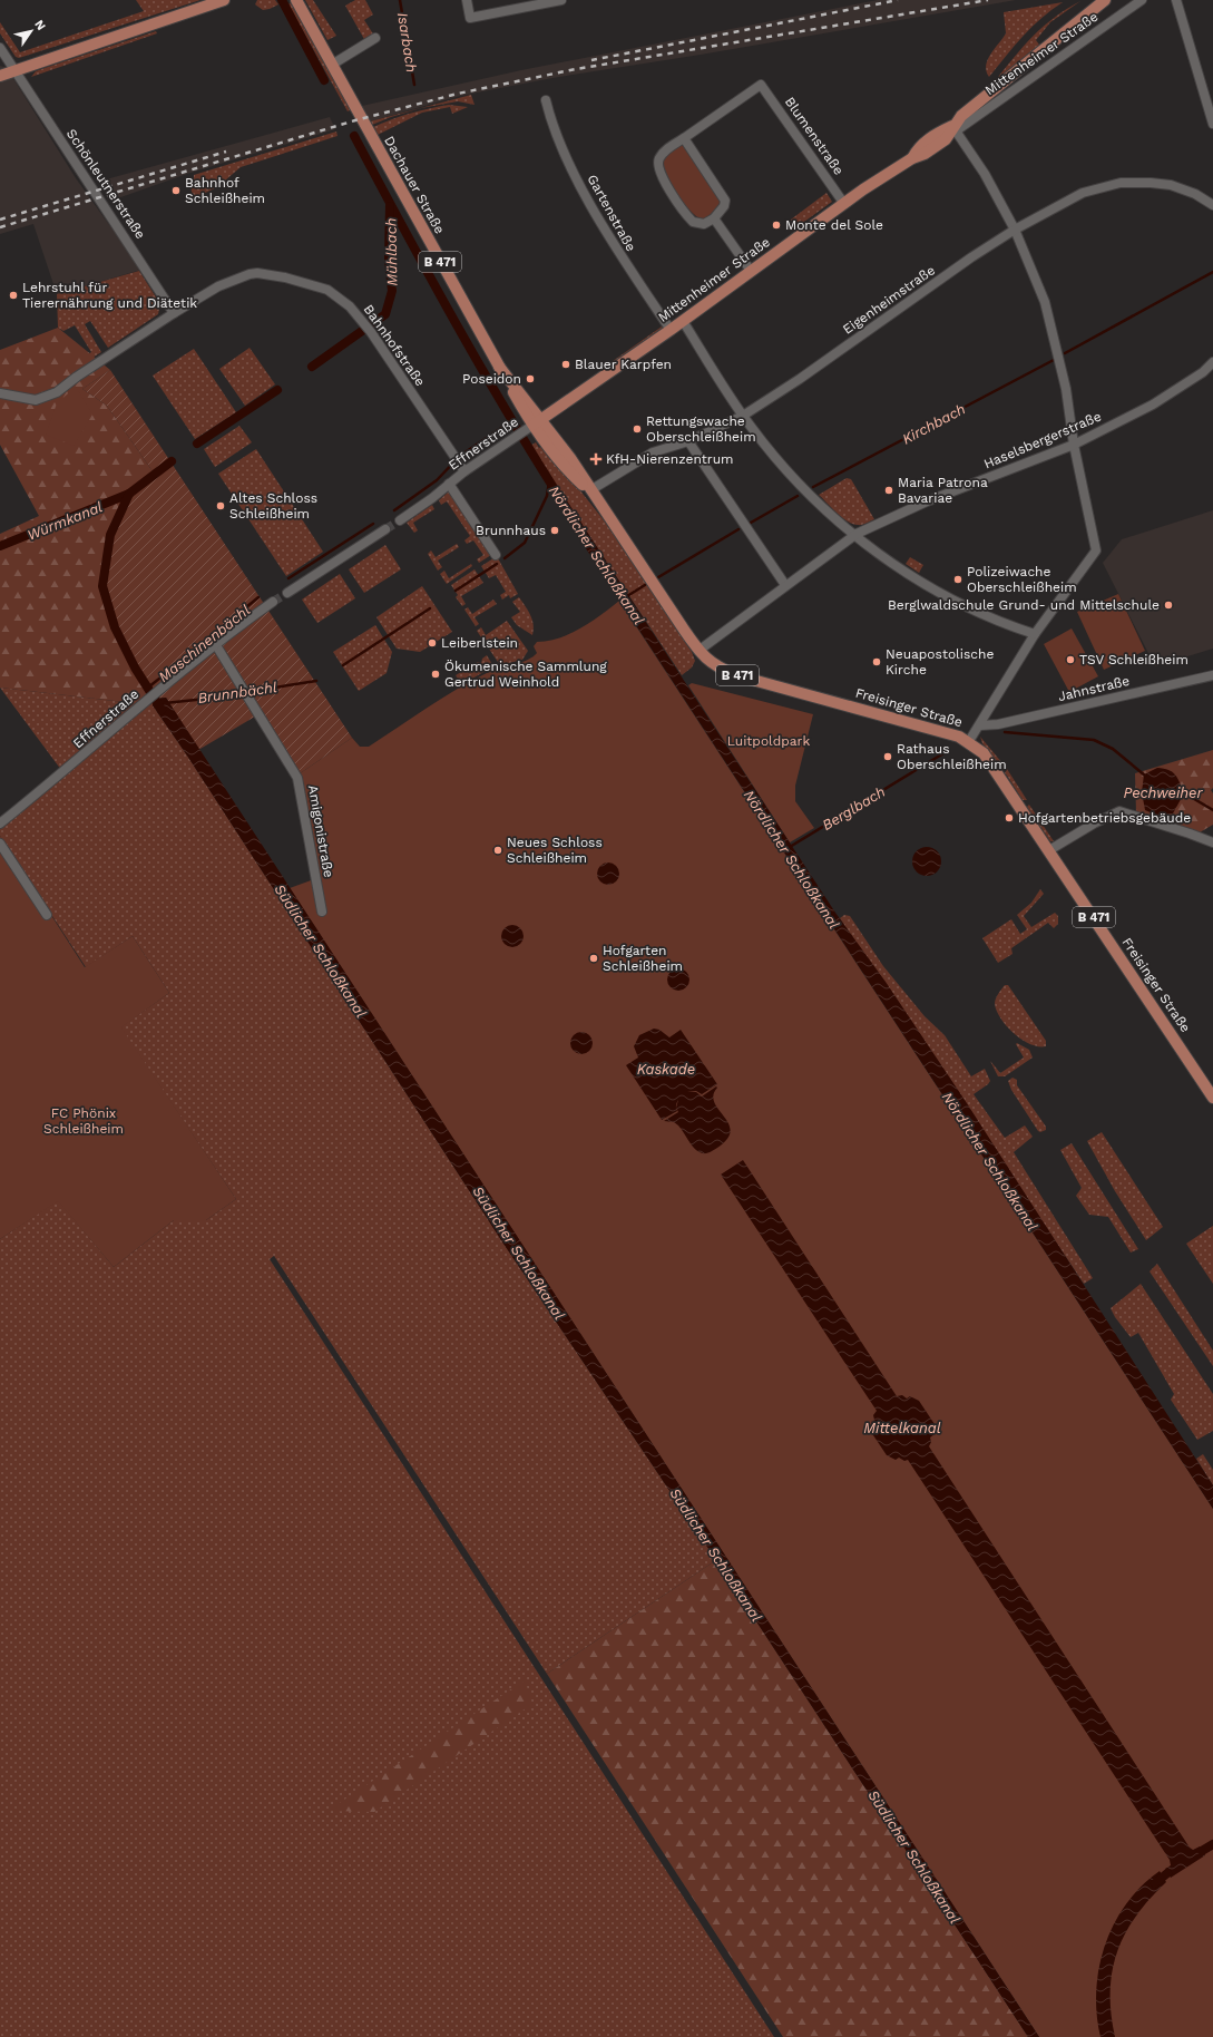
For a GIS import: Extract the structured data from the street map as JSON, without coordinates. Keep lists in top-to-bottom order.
{
  "streets": {
    "main road": [
      "Mittenheimer Straße",
      "Dachauer Straße",
      "B 471",
      "Freisinger Straße"
    ],
    "street": [
      "Blumenstraße",
      "Schönleutnerstraße",
      "Gartenstraße",
      "Eigenheimstraße",
      "Bahnhofstraße",
      "Haselsbergerstraße",
      "Effnerstraße",
      "Jahnstraße",
      "Amigonistraße"
    ]
  },
  "crossings": [
    ["Mittenheimer Straße", "Blumenstraße"],
    ["Mittenheimer Straße", "Dachauer Straße"],
    ["Mittenheimer Straße", "Gartenstraße"],
    ["Mittenheimer Straße", "Effnerstraße"],
    ["Mittenheimer Straße", "Freisinger Straße"],
    ["Schönleutnerstraße", "Bahnhofstraße"],
    ["Dachauer Straße", "Effnerstraße"],
    ["Dachauer Straße", "Freisinger Straße"],
    ["Eigenheimstraße", "Freisinger Straße"],
    ["Bahnhofstraße", "Effnerstraße"],
    ["Haselsbergerstraße", "Freisinger Straße"],
    ["Effnerstraße", "Freisinger Straße"],
    ["Effnerstraße", "Amigonistraße"]
  ],
  "water": [
    "Isarbach",
    "Mühlbach",
    "Kirchbach",
    "Würmkanal",
    "Nördlicher Schloßkanal",
    "Maschinenbächl",
    "Brunnbächl",
    "Pechweiher",
    "Berglbach",
    "Südlicher Schloßkanal",
    "Kaskade",
    "Mittelkanal"
  ],
  "parks": ["Luitpoldpark", "FC Phönix Schleißheim"],
  "places": {
    "other": [
      "Bahnhof Schleißheim",
      "Monte del Sole",
      "Lehrstuhl für Tierernährung und Diätetik",
      "Blauer Karpfen",
      "Poseidon",
      "Rettungswache Oberschleißheim",
      "Maria Patrona Bavariae",
      "Altes Schloss Schleißheim",
      "Brunnhaus",
      "Polizeiwache Oberschleißheim",
      "Berglwaldschule Grund- und Mittelschule",
      "Leiberlstein",
      "TSV Schleißheim",
      "Neuapostolische Kirche",
      "Ökumenische Sammlung Gertrud Weinhold",
      "Rathaus Oberschleißheim",
      "Hofgartenbetriebsgebäude",
      "Neues Schloss Schleißheim",
      "Hofgarten Schleißheim"
    ],
    "health": ["KfH-Nierenzentrum"]
  },
  "north": "top right"
}
